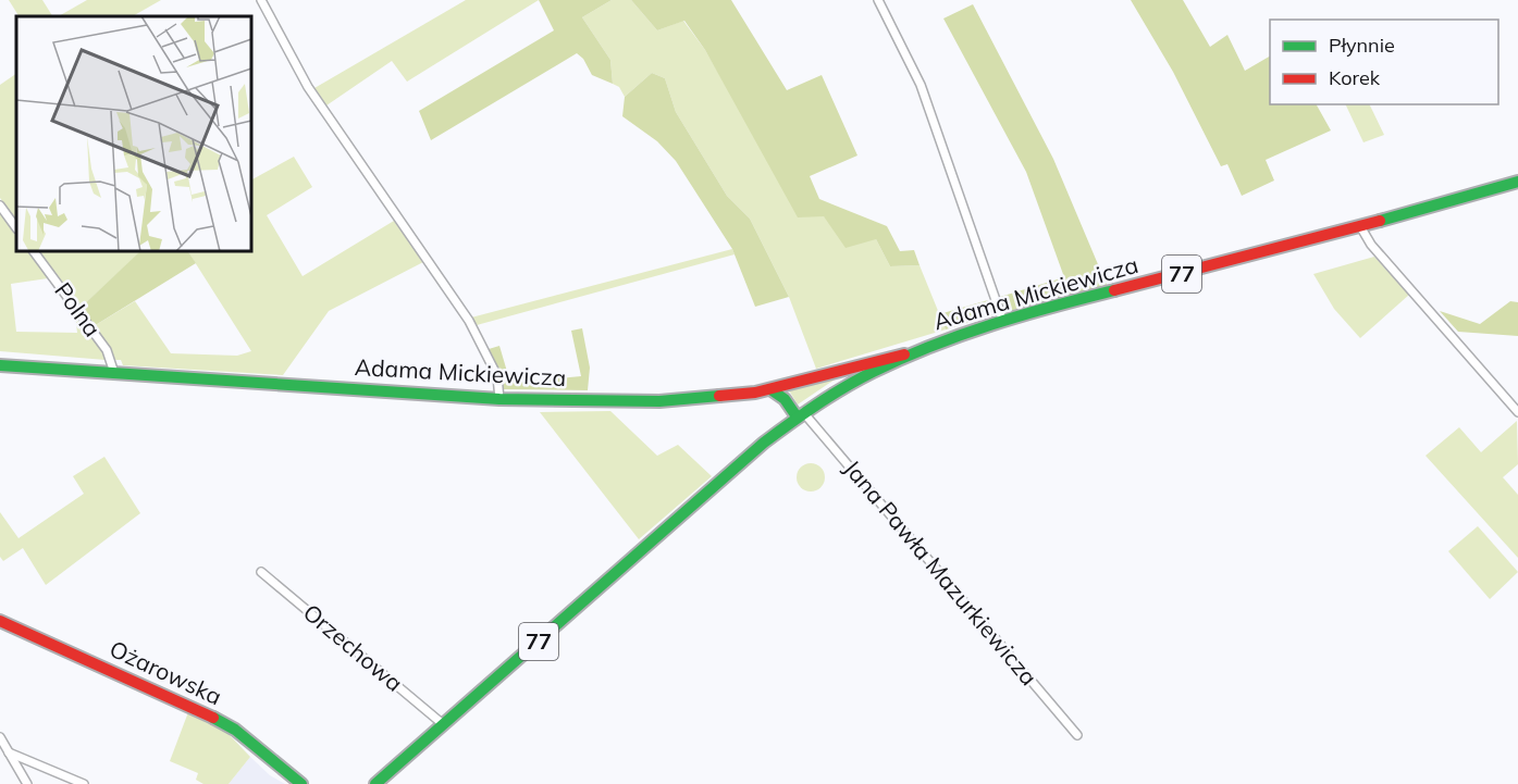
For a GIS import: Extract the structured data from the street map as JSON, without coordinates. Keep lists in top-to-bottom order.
{
  "streets": {
    "main road": ["77", "Adama Mickiewicza", "Ożarowska"],
    "street": ["Polna", "Jana Pawła Mazurkiewicza", "Orzechowa"]
  },
  "crossings": [
    ["77", "Adama Mickiewicza"],
    ["77", "Jana Pawła Mazurkiewicza"],
    ["77", "Orzechowa"],
    ["Adama Mickiewicza", "Polna"],
    ["Adama Mickiewicza", "Jana Pawła Mazurkiewicza"]
  ],
  "legend": ["Płynnie", "Korek"]
}
